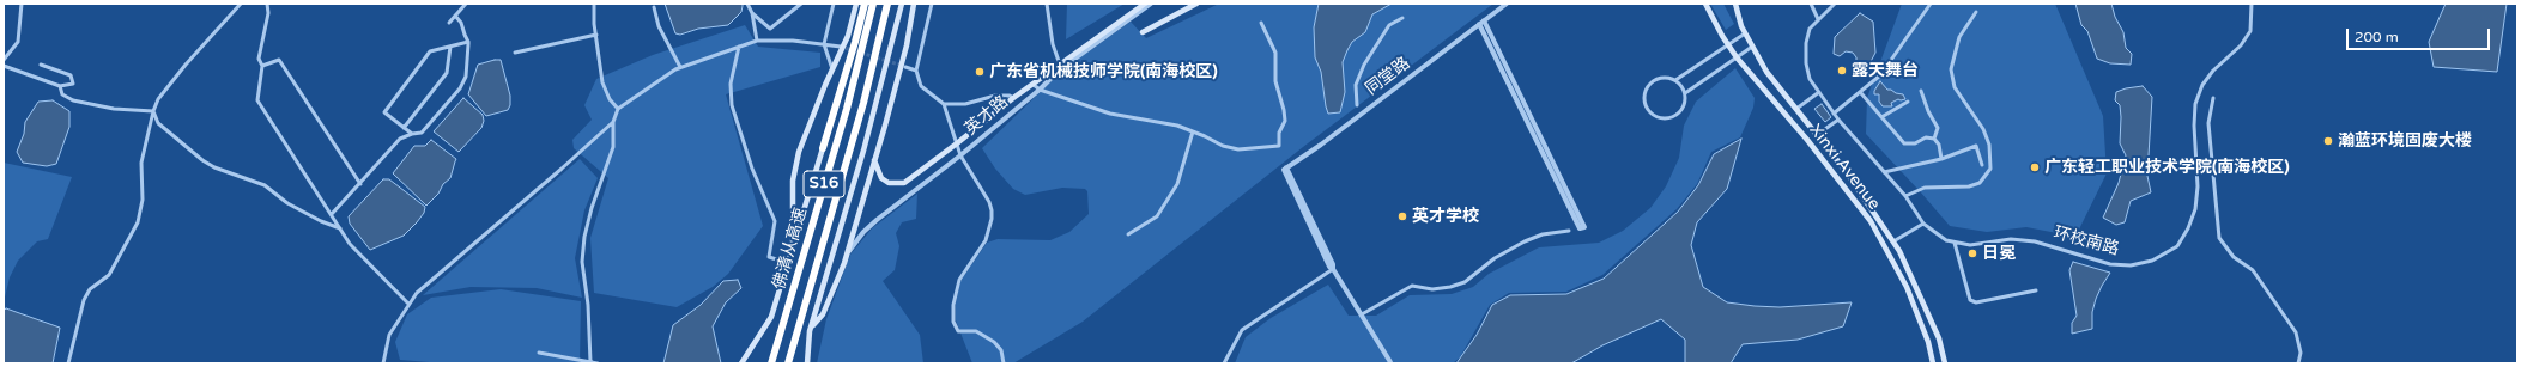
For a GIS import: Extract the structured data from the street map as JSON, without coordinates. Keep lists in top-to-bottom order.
{
  "streets": {
    "highway": ["S16", "佛清从高速"],
    "main road": ["英才路", "Xinxi Avenue"],
    "street": ["同堂路", "环校南路"]
  },
  "places": [
    "露天舞台",
    "广东省机械技师学院(南海校区)",
    "瀚蓝环境固废大楼",
    "广东轻工职业技术学院(南海校区)",
    "英才学校",
    "日冕"
  ],
  "scale_bar": "200 m"
}
